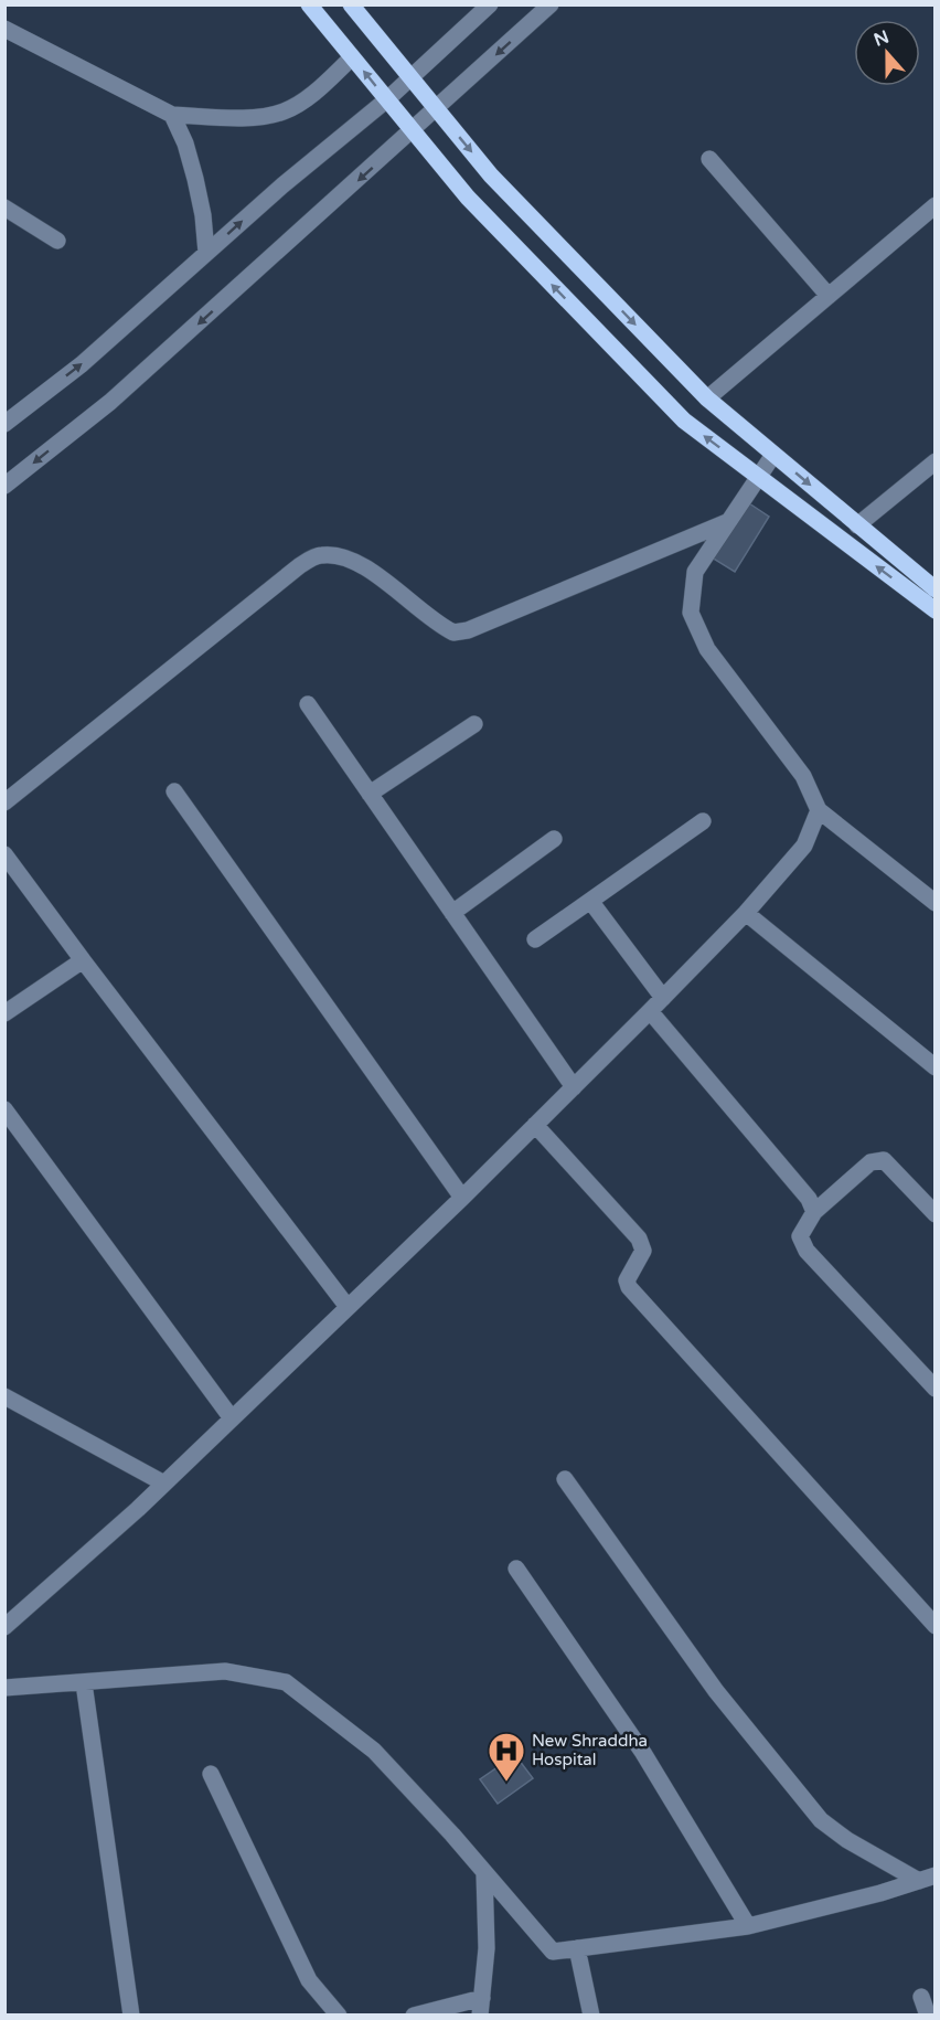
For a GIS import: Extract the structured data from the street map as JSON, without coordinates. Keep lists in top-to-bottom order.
{
  "places": {
    "hospital": ["New Shraddha Hospital"]
  },
  "north": "top"
}
